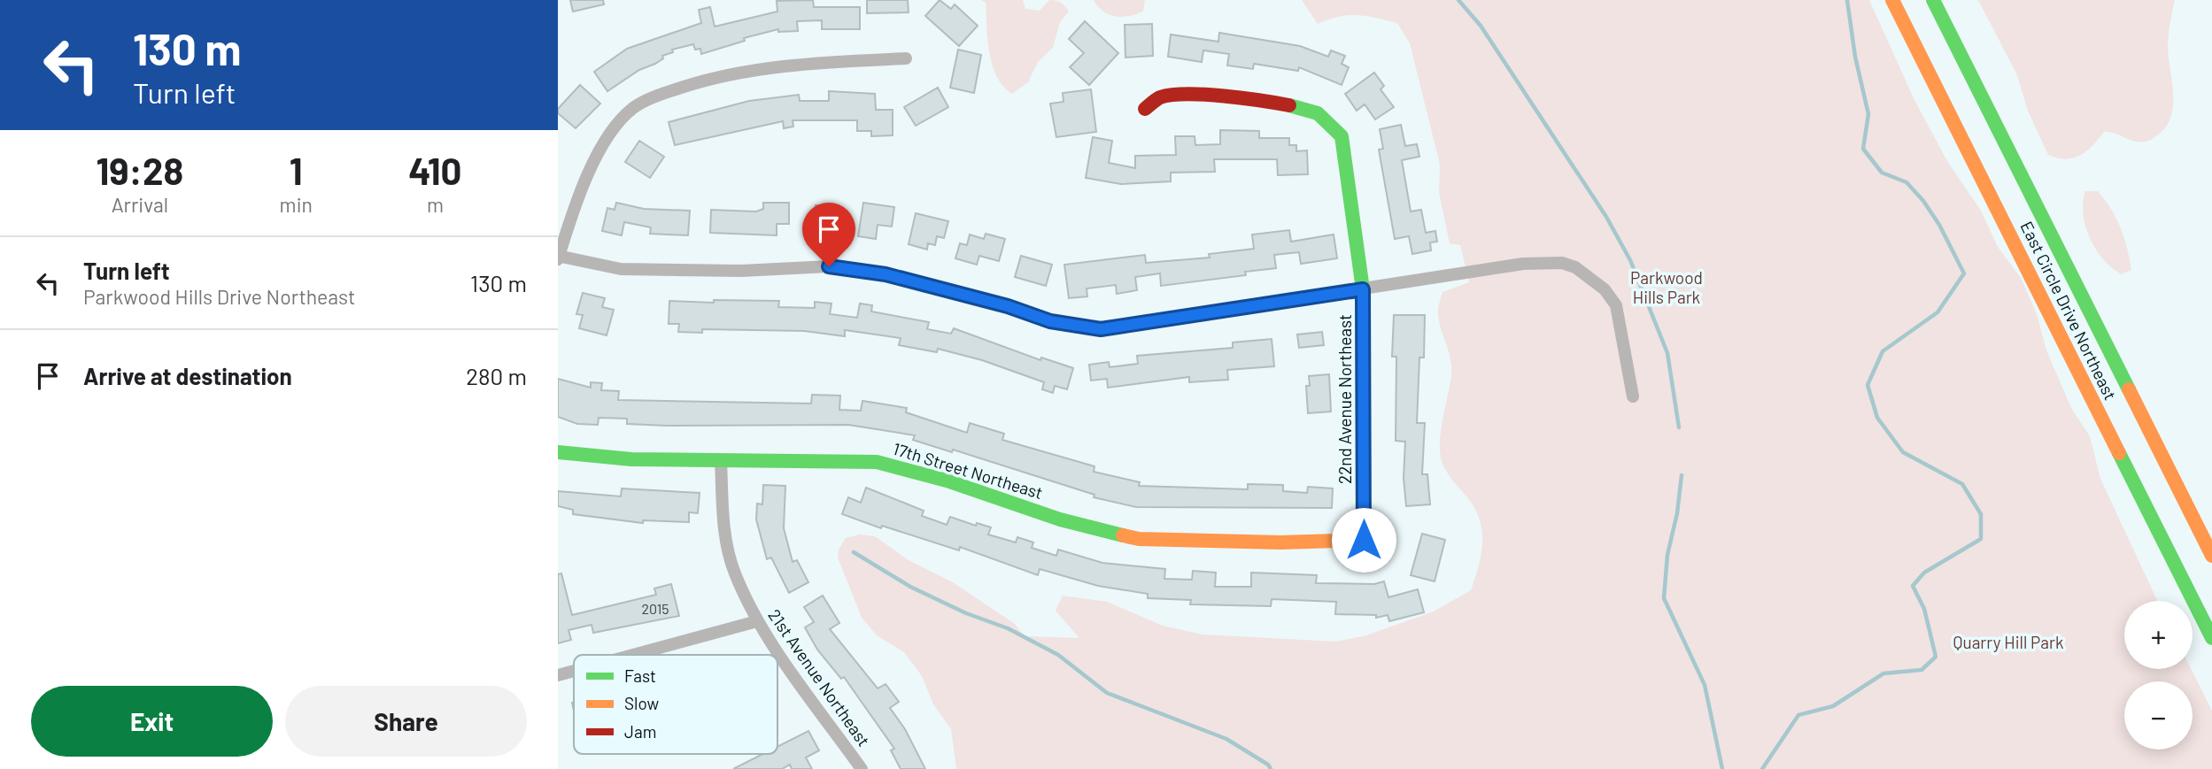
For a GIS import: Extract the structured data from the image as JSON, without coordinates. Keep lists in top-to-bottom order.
{
  "streets": {
    "street": [
      "East Circle Drive Northeast",
      "22nd Avenue Northeast",
      "17th Street Northeast",
      "21st Avenue Northeast"
    ]
  },
  "crossings": [
    ["22nd Avenue Northeast", "17th Street Northeast"],
    ["17th Street Northeast", "21st Avenue Northeast"]
  ],
  "parks": ["Parkwood Hills Park", "Quarry Hill Park"],
  "house_numbers": ["2015"],
  "legend": ["Fast", "Slow", "Jam"],
  "page": {
    "turn": ["130 m", "Turn left"],
    "eta": [
      "19:28",
      "Arrival",
      "1",
      "min",
      "410",
      "m"
    ],
    "list": [
      {
        "name": "Turn left",
        "note": "Parkwood Hills Drive Northeast",
        "value": "130 m"
      },
      {
        "name": "Arrive at destination",
        "value": "280 m"
      }
    ],
    "map_buttons": ["+", "−"],
    "buttons": ["Exit", "Share"]
  }
}
